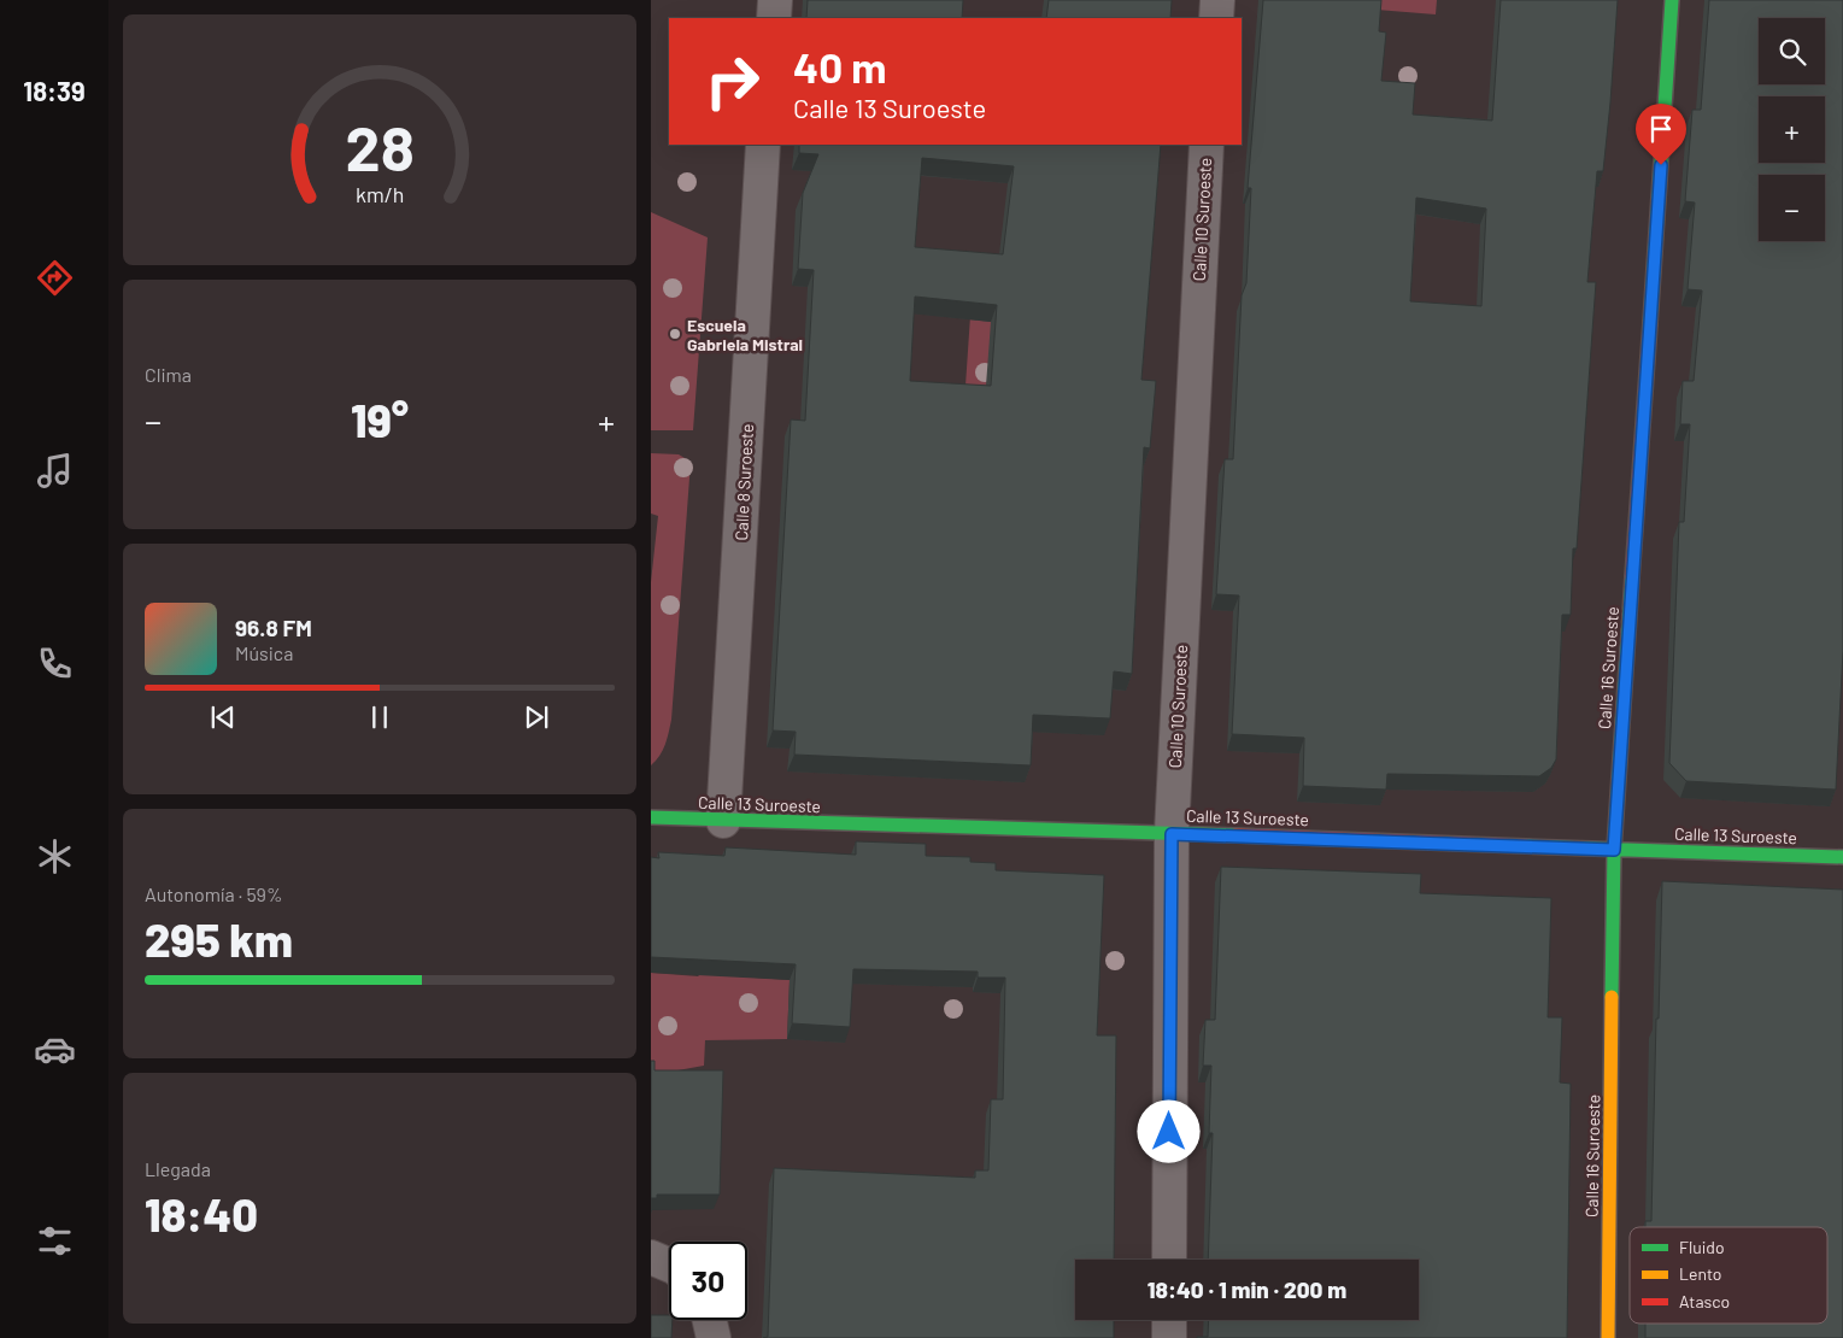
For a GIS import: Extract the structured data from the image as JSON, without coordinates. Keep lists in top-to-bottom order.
{
  "streets": {
    "street": [
      "Calle 10 Suroeste",
      "Calle 8 Suroeste",
      "Calle 16 Suroeste",
      "Calle 13 Suroeste"
    ]
  },
  "crossings": [
    ["Calle 10 Suroeste", "Calle 13 Suroeste"],
    ["Calle 8 Suroeste", "Calle 13 Suroeste"],
    ["Calle 16 Suroeste", "Calle 13 Suroeste"]
  ],
  "places": ["Escuela Gabriela Mistral"],
  "legend": ["Fluido", "Lento", "Atasco"],
  "page": {
    "tabs": "18:39",
    "map_buttons": ["+", "−"],
    "turn": ["40 m", "Calle 13 Suroeste"],
    "tile": [
      "Clima",
      ["Autonomía · 59%", "295 km"],
      ["Llegada", "18:40"]
    ],
    "heat": ["−", "19°", "+"],
    "song": ["96.8 FM", "Música"],
    "limit": "30",
    "trip": "18:40 · 1 min · 200 m",
    "gauge": ["28", "km/h"]
  }
}
